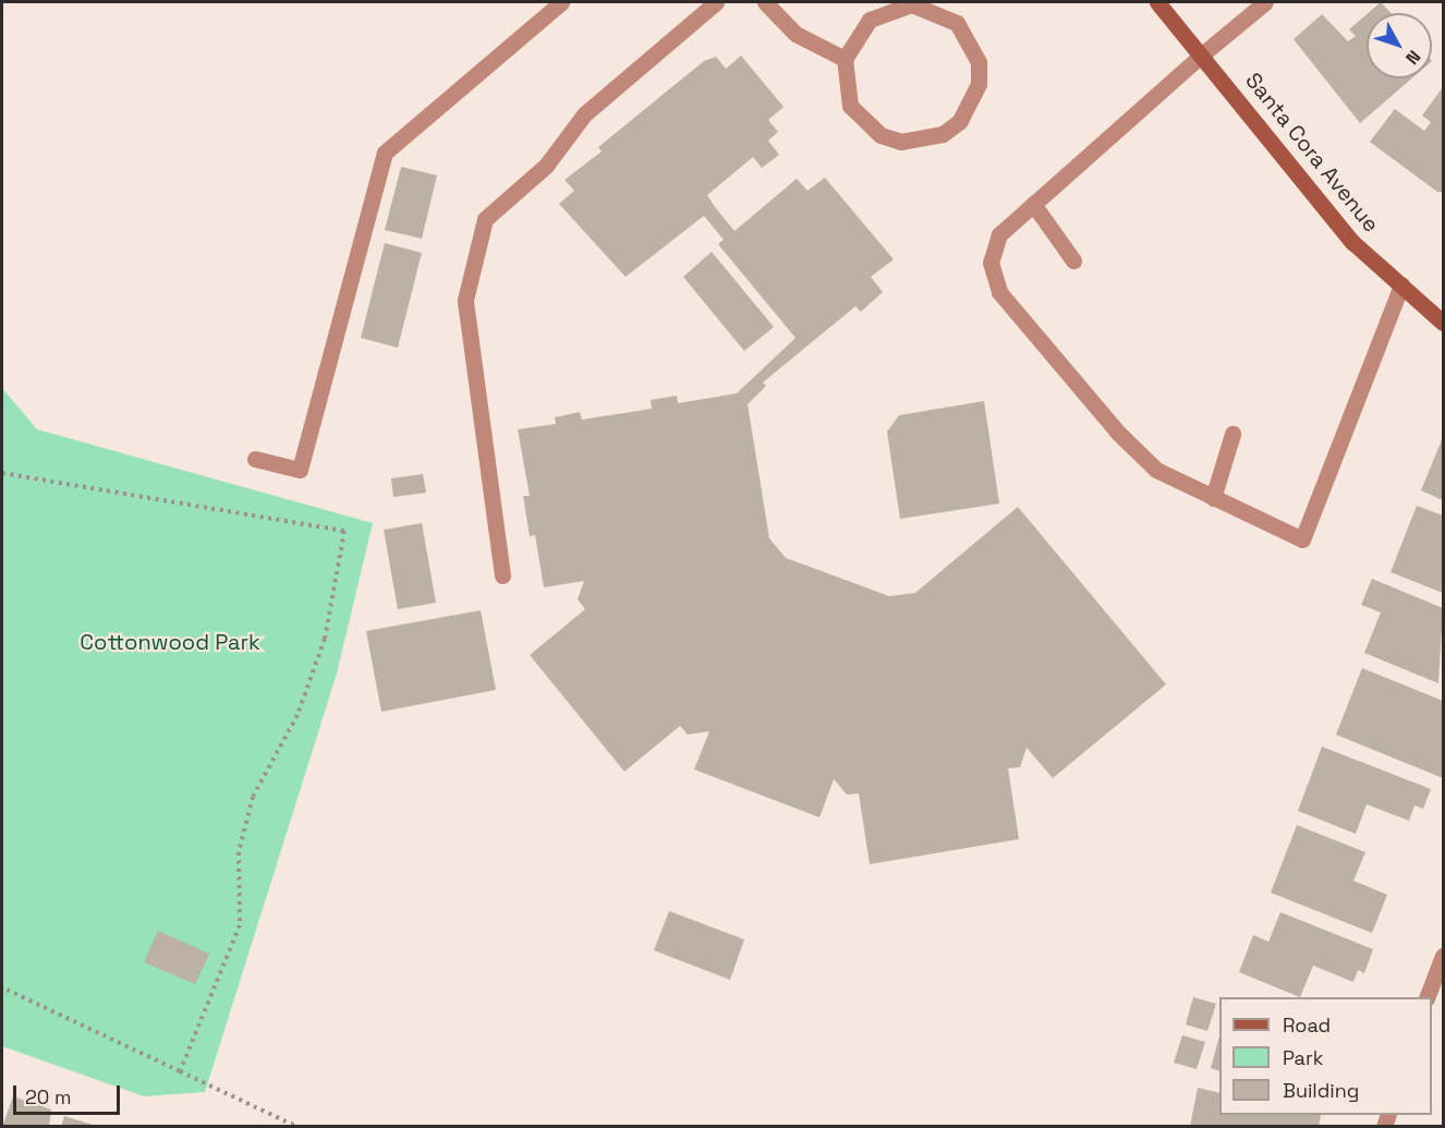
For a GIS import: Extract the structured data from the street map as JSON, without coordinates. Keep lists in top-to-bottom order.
{
  "streets": {
    "street": ["Santa Cora Avenue"]
  },
  "parks": ["Cottonwood Park"],
  "legend": ["Road", "Park", "Building"],
  "scale_bar": "20 m",
  "north": "bottom right"
}
